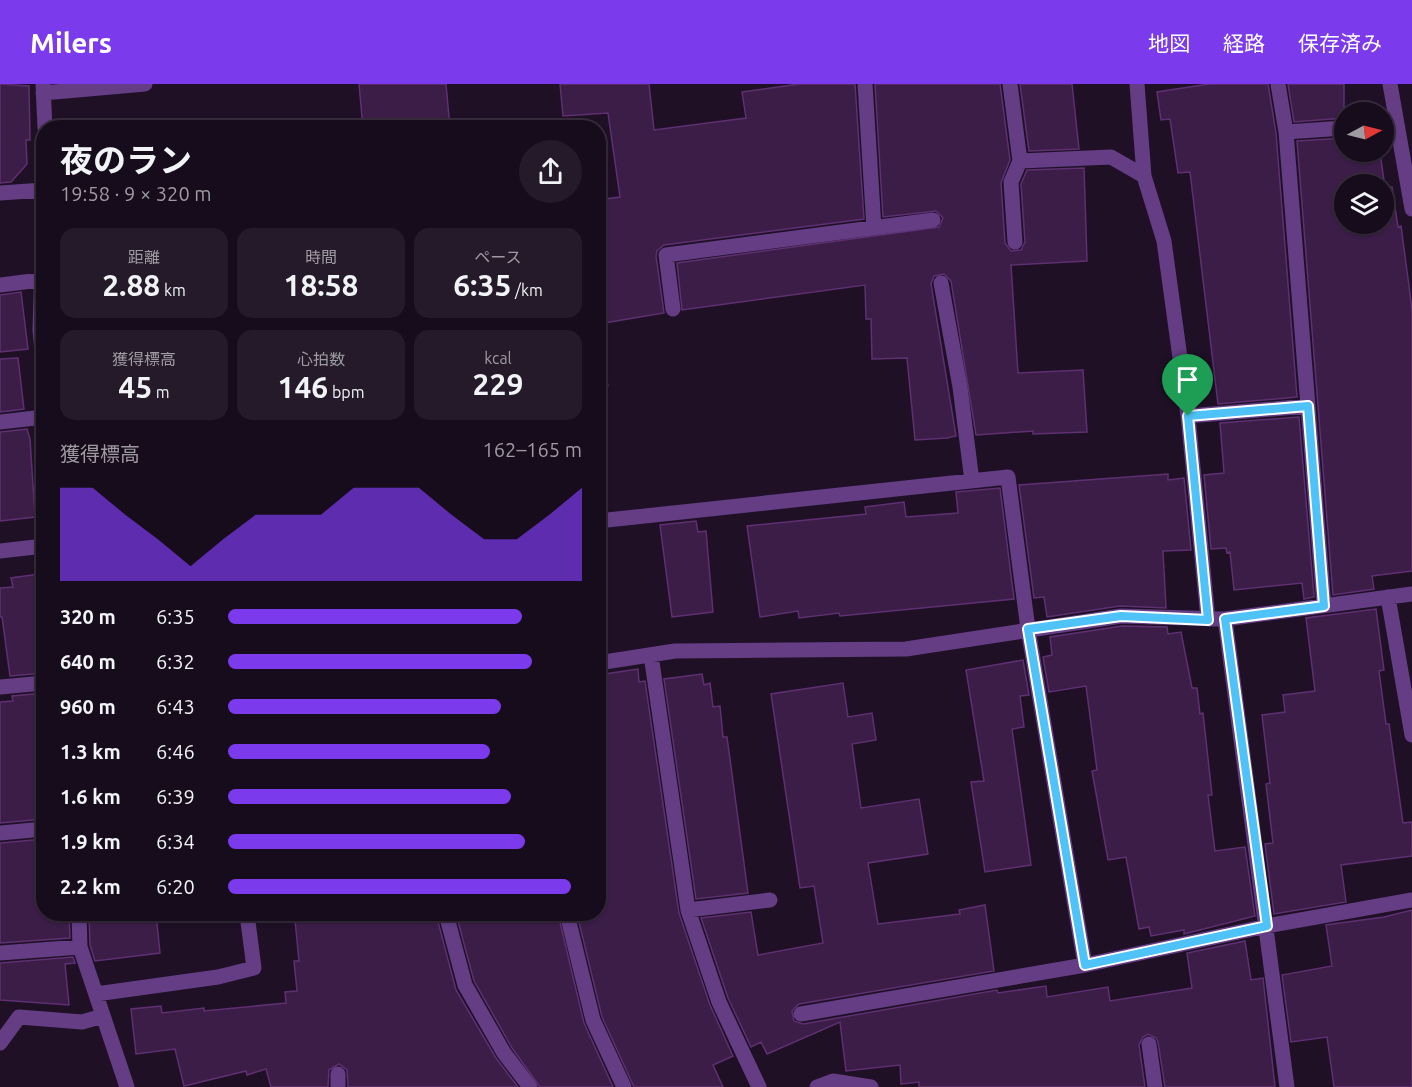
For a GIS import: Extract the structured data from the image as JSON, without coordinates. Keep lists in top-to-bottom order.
{
  "north": "right",
  "page": {
    "header": "Milers",
    "nav": ["地図", "経路", "保存済み"],
    "heading": ["夜のラン", "19:58 · 9 × 320 m"],
    "stats": [
      ["距離", "2.88 km"],
      ["時間", "18:58"],
      ["ペース", "6:35 /km"],
      ["獲得標高", "45 m"],
      ["心拍数", "146 bpm"],
      ["kcal", "229"]
    ],
    "chart": ["獲得標高", "162–165 m"],
    "list": [
      {
        "name": "320 m",
        "note": "6:35"
      },
      {
        "name": "640 m",
        "note": "6:32"
      },
      {
        "name": "960 m",
        "note": "6:43"
      },
      {
        "name": "1.3 km",
        "note": "6:46"
      },
      {
        "name": "1.6 km",
        "note": "6:39"
      },
      {
        "name": "1.9 km",
        "note": "6:34"
      },
      {
        "name": "2.2 km",
        "note": "6:20"
      }
    ]
  }
}
